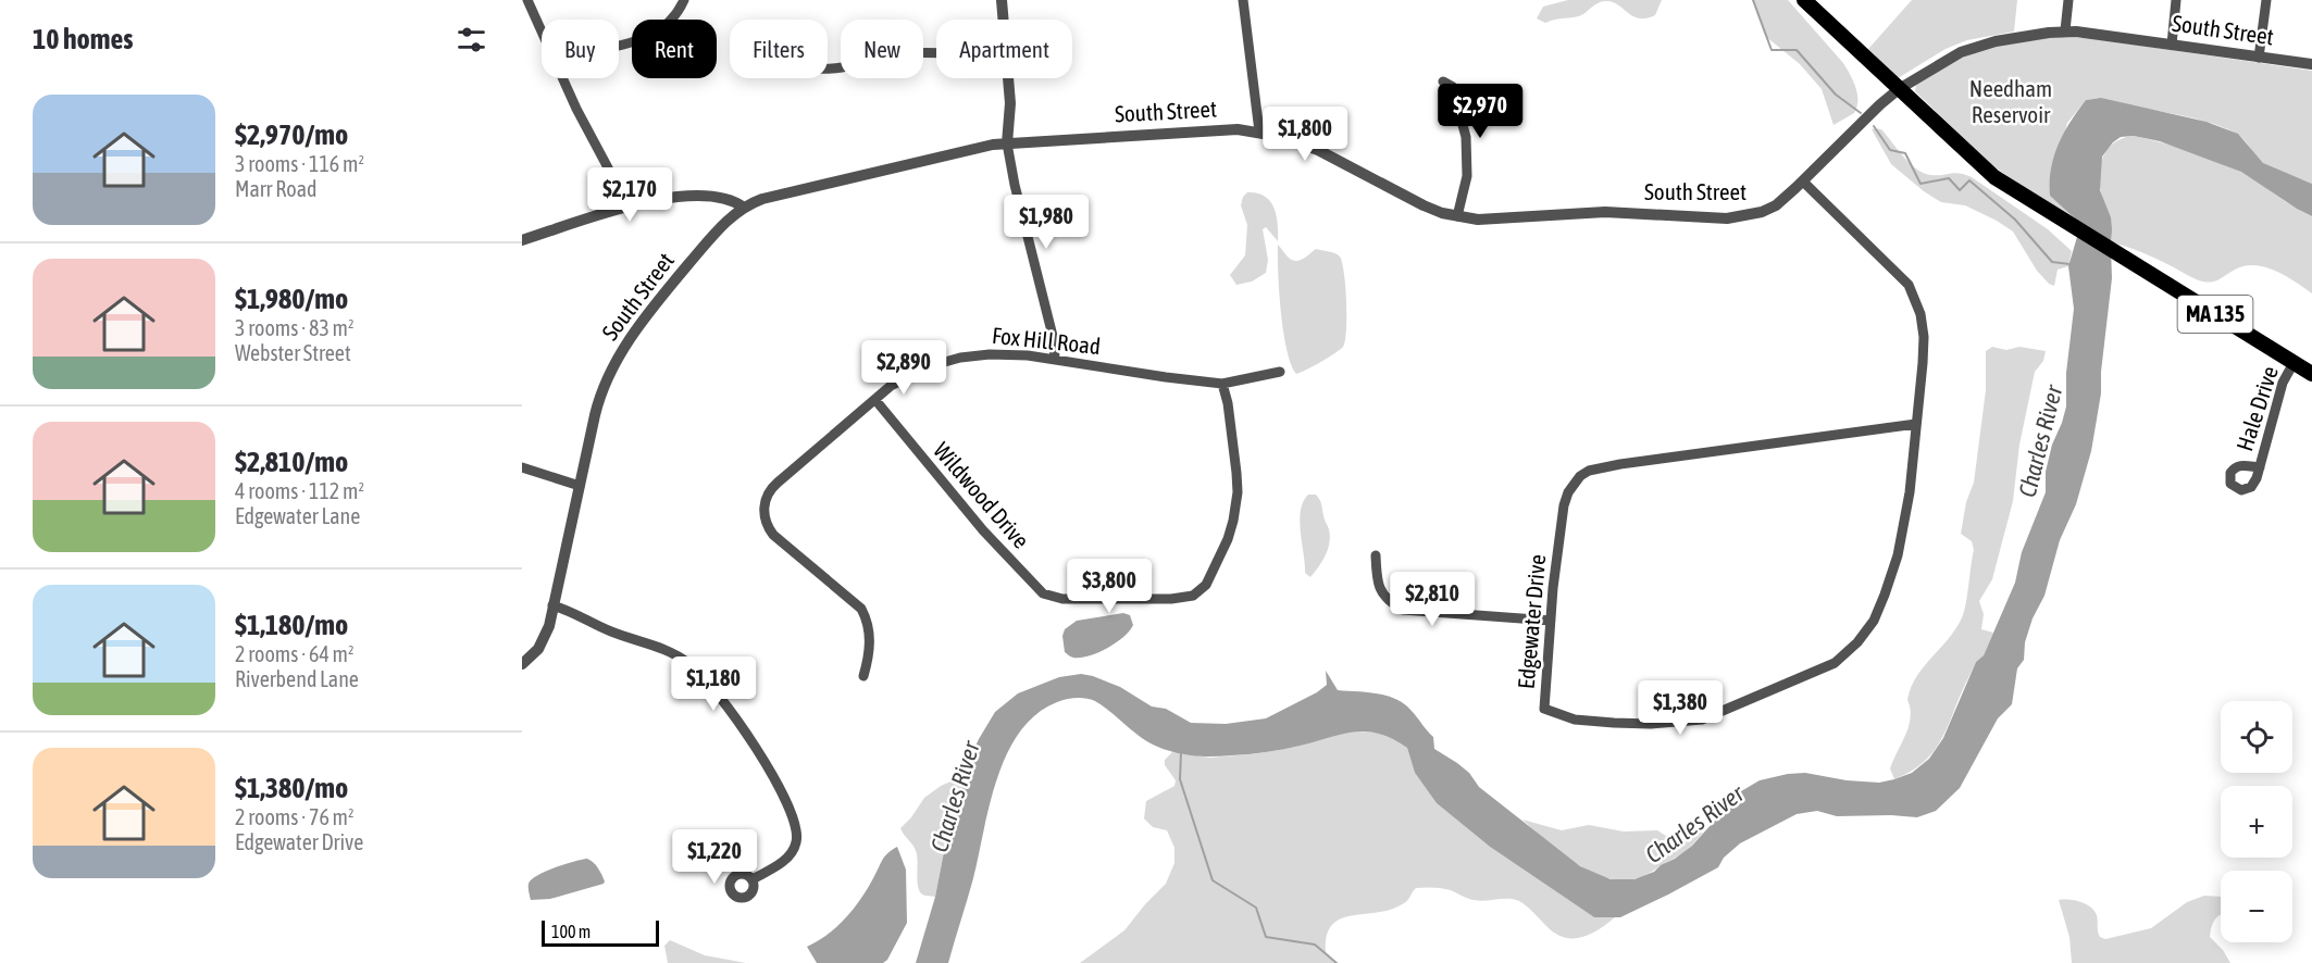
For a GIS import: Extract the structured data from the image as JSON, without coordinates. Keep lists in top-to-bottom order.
{
  "streets": {
    "main road": ["MA 135"],
    "street": [
      "South Street",
      "Fox Hill Road",
      "Hale Drive",
      "Wildwood Drive",
      "Edgewater Drive"
    ]
  },
  "crossings": [
    ["South Street", "MA 135"],
    ["South Street", "Edgewater Drive"],
    ["MA 135", "Hale Drive"],
    ["Fox Hill Road", "Wildwood Drive"]
  ],
  "water": ["Charles River"],
  "parks": ["Needham Reservoir"],
  "scale_bar": "100 m",
  "page": {
    "heading": "10 homes",
    "chip": [
      "Buy",
      "Rent",
      "Filters",
      "New",
      "Apartment"
    ],
    "list": [
      {
        "name": "$2,970/mo",
        "note": "3 rooms · 116 m² · Marr Road"
      },
      {
        "name": "$1,980/mo",
        "note": "3 rooms · 83 m² · Webster Street"
      },
      {
        "name": "$2,810/mo",
        "note": "4 rooms · 112 m² · Edgewater Lane"
      },
      {
        "name": "$1,180/mo",
        "note": "2 rooms · 64 m² · Riverbend Lane"
      },
      {
        "name": "$1,380/mo",
        "note": "2 rooms · 76 m² · Edgewater Drive"
      }
    ],
    "price": [
      "$2,970",
      "$1,800",
      "$2,170",
      "$1,980",
      "$2,890",
      "$3,800",
      "$2,810",
      "$1,180",
      "$1,380",
      "$1,220"
    ],
    "map_buttons": ["+", "−"],
    "scale": "100 m"
  }
}
